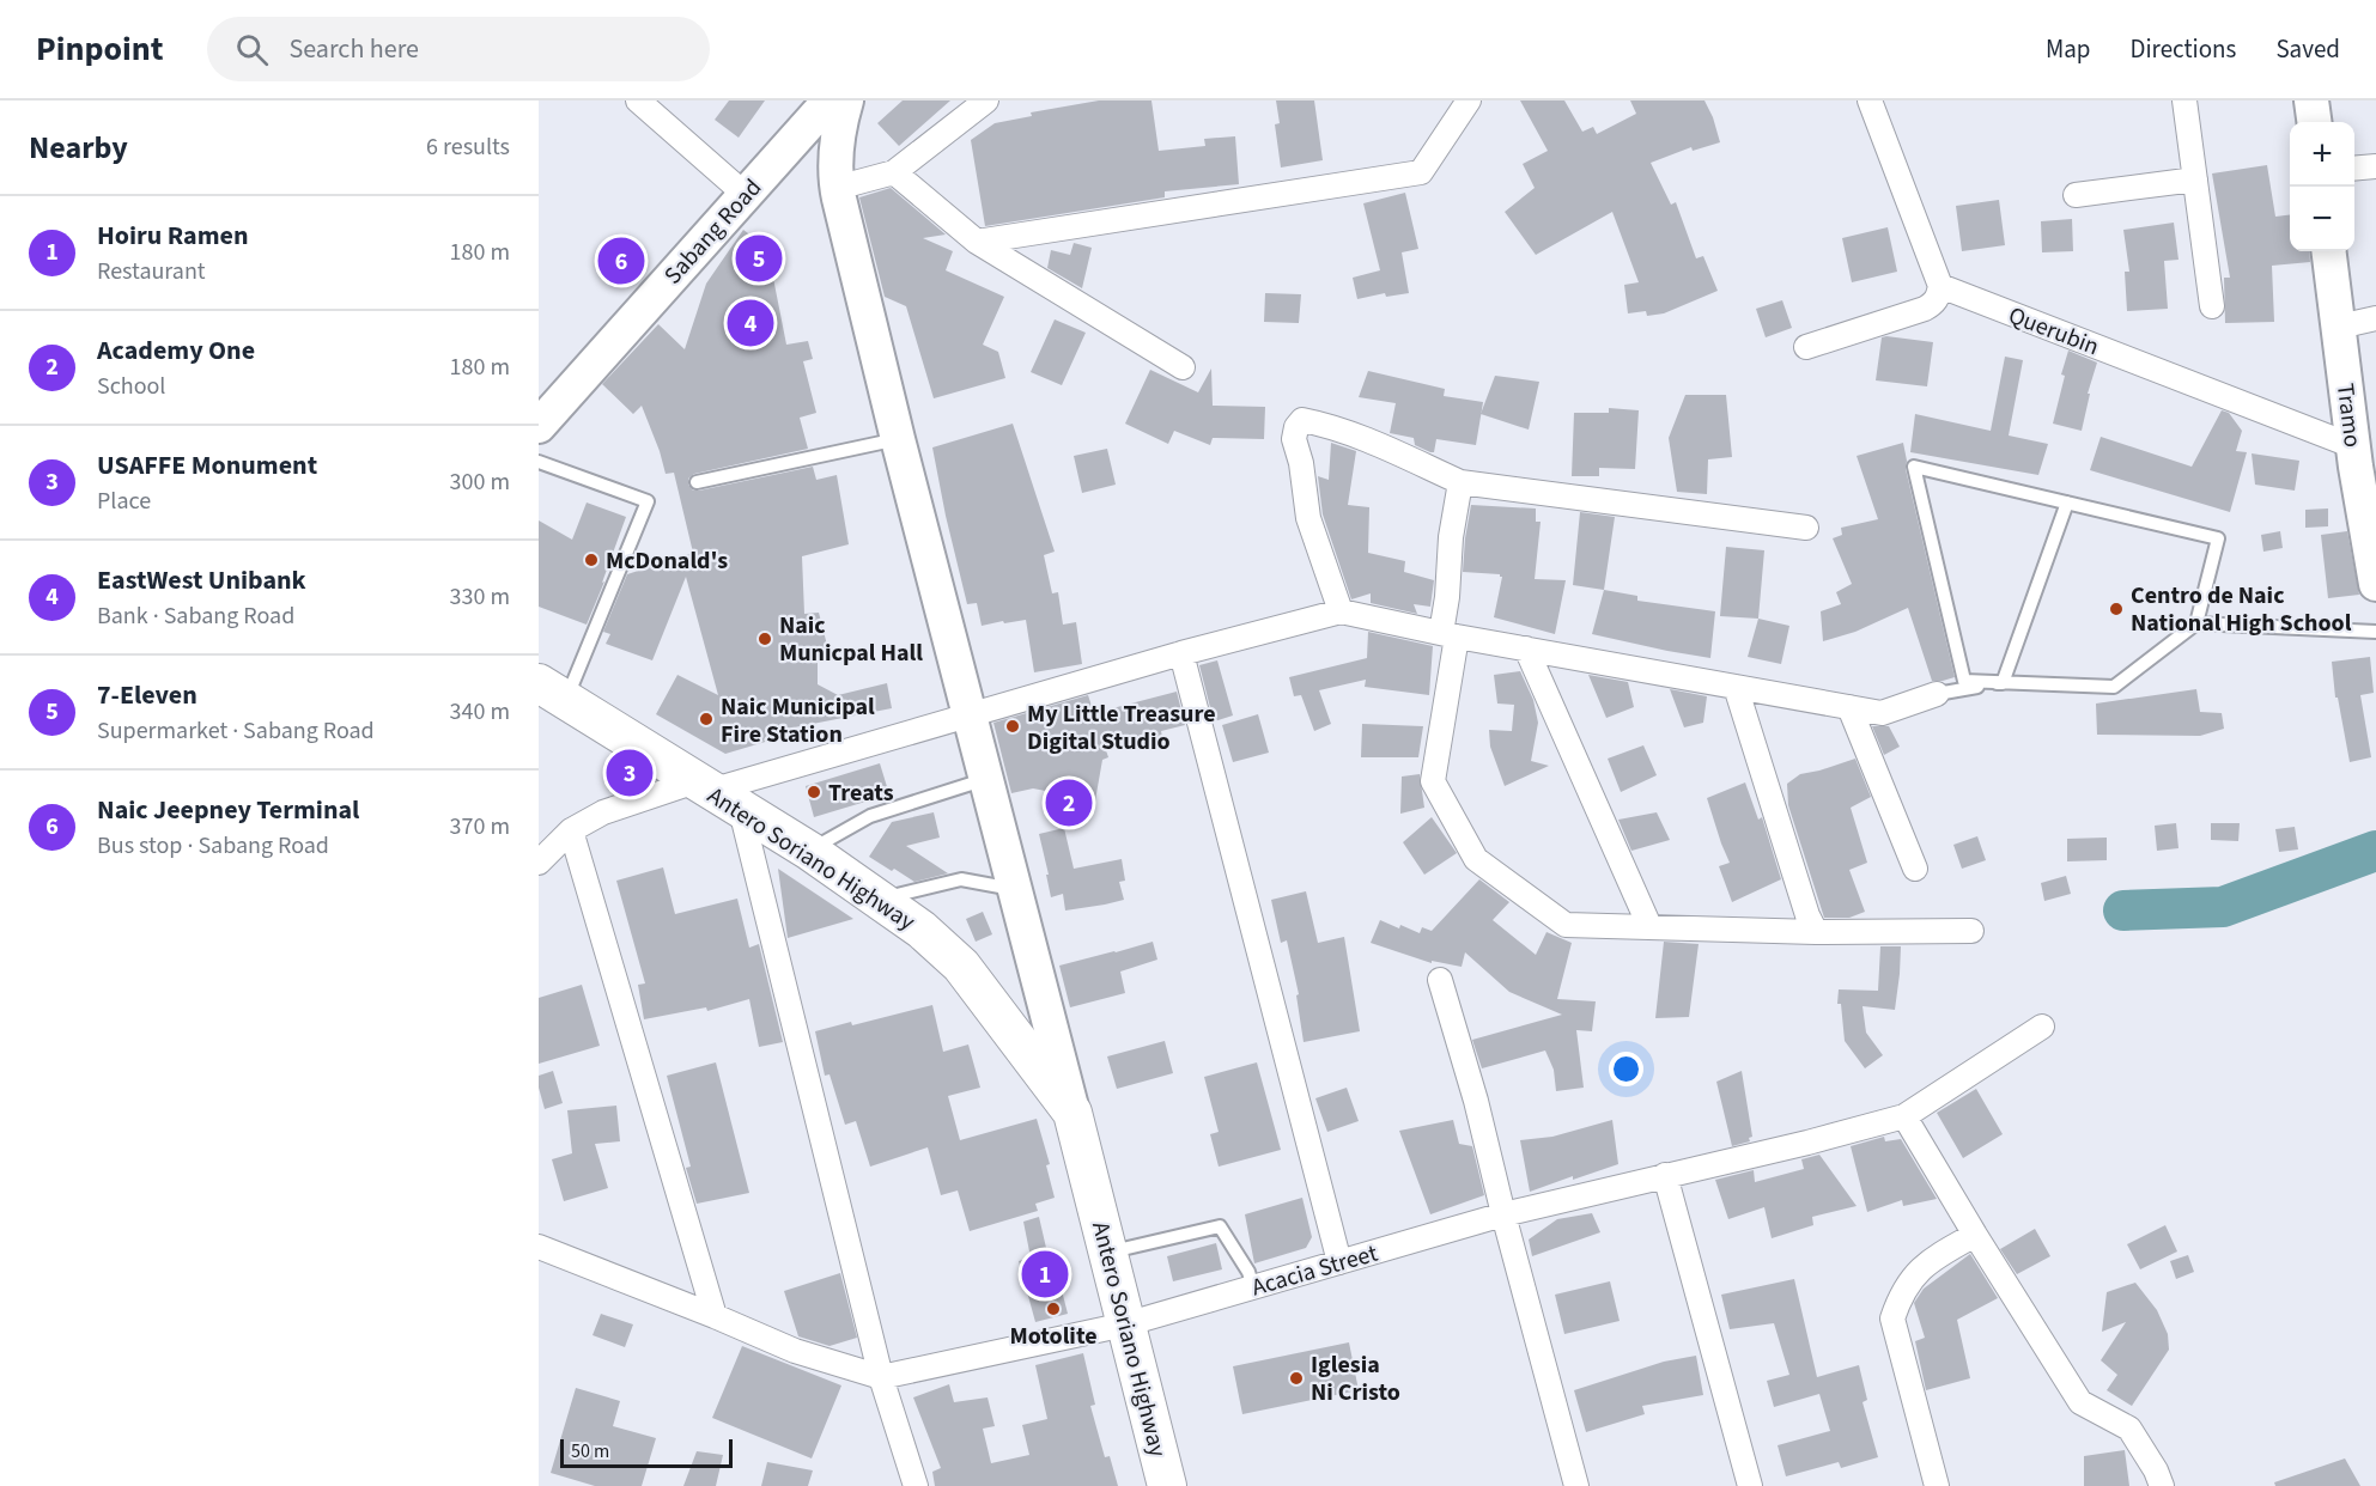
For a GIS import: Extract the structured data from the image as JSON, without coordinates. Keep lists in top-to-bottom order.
{
  "streets": {
    "main road": ["Sabang Road", "Tramo", "Antero Soriano Highway"],
    "street": ["Querubin", "Acacia Street"]
  },
  "crossings": [
    ["Querubin", "Tramo"],
    ["Antero Soriano Highway", "Acacia Street"]
  ],
  "places": [
    "McDonald's",
    "Centro de Naic National High School",
    "Naic Municpal Hall",
    "Naic Municipal Fire Station",
    "My Little Treasure Digital Studio",
    "Treats",
    "Motolite",
    "Iglesia Ni Cristo"
  ],
  "scale_bar": "50 m",
  "page": {
    "header": "Pinpoint",
    "search": "Search here",
    "nav": ["Map", "Directions", "Saved"],
    "heading": ["Nearby", "6 results"],
    "map_buttons": ["+", "−"],
    "list": [
      {
        "mark": "1",
        "name": "Hoiru Ramen",
        "note": "Restaurant",
        "value": "180 m"
      },
      {
        "mark": "2",
        "name": "Academy One",
        "note": "School",
        "value": "180 m"
      },
      {
        "mark": "3",
        "name": "USAFFE Monument",
        "note": "Place",
        "value": "300 m"
      },
      {
        "mark": "4",
        "name": "EastWest Unibank",
        "note": "Bank · Sabang Road",
        "value": "330 m"
      },
      {
        "mark": "5",
        "name": "7-Eleven",
        "note": "Supermarket · Sabang Road",
        "value": "340 m"
      },
      {
        "mark": "6",
        "name": "Naic Jeepney Terminal",
        "note": "Bus stop · Sabang Road",
        "value": "370 m"
      }
    ],
    "pins": [
      "5",
      "6",
      "4",
      "3",
      "2",
      "1"
    ],
    "scale": "50 m"
  }
}
